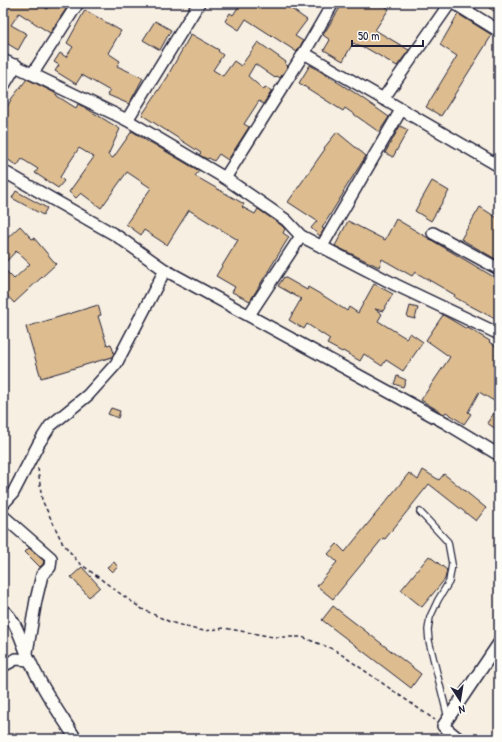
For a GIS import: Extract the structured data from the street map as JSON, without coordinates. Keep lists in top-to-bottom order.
{
  "scale_bar": "50 m",
  "north": "bottom"
}
